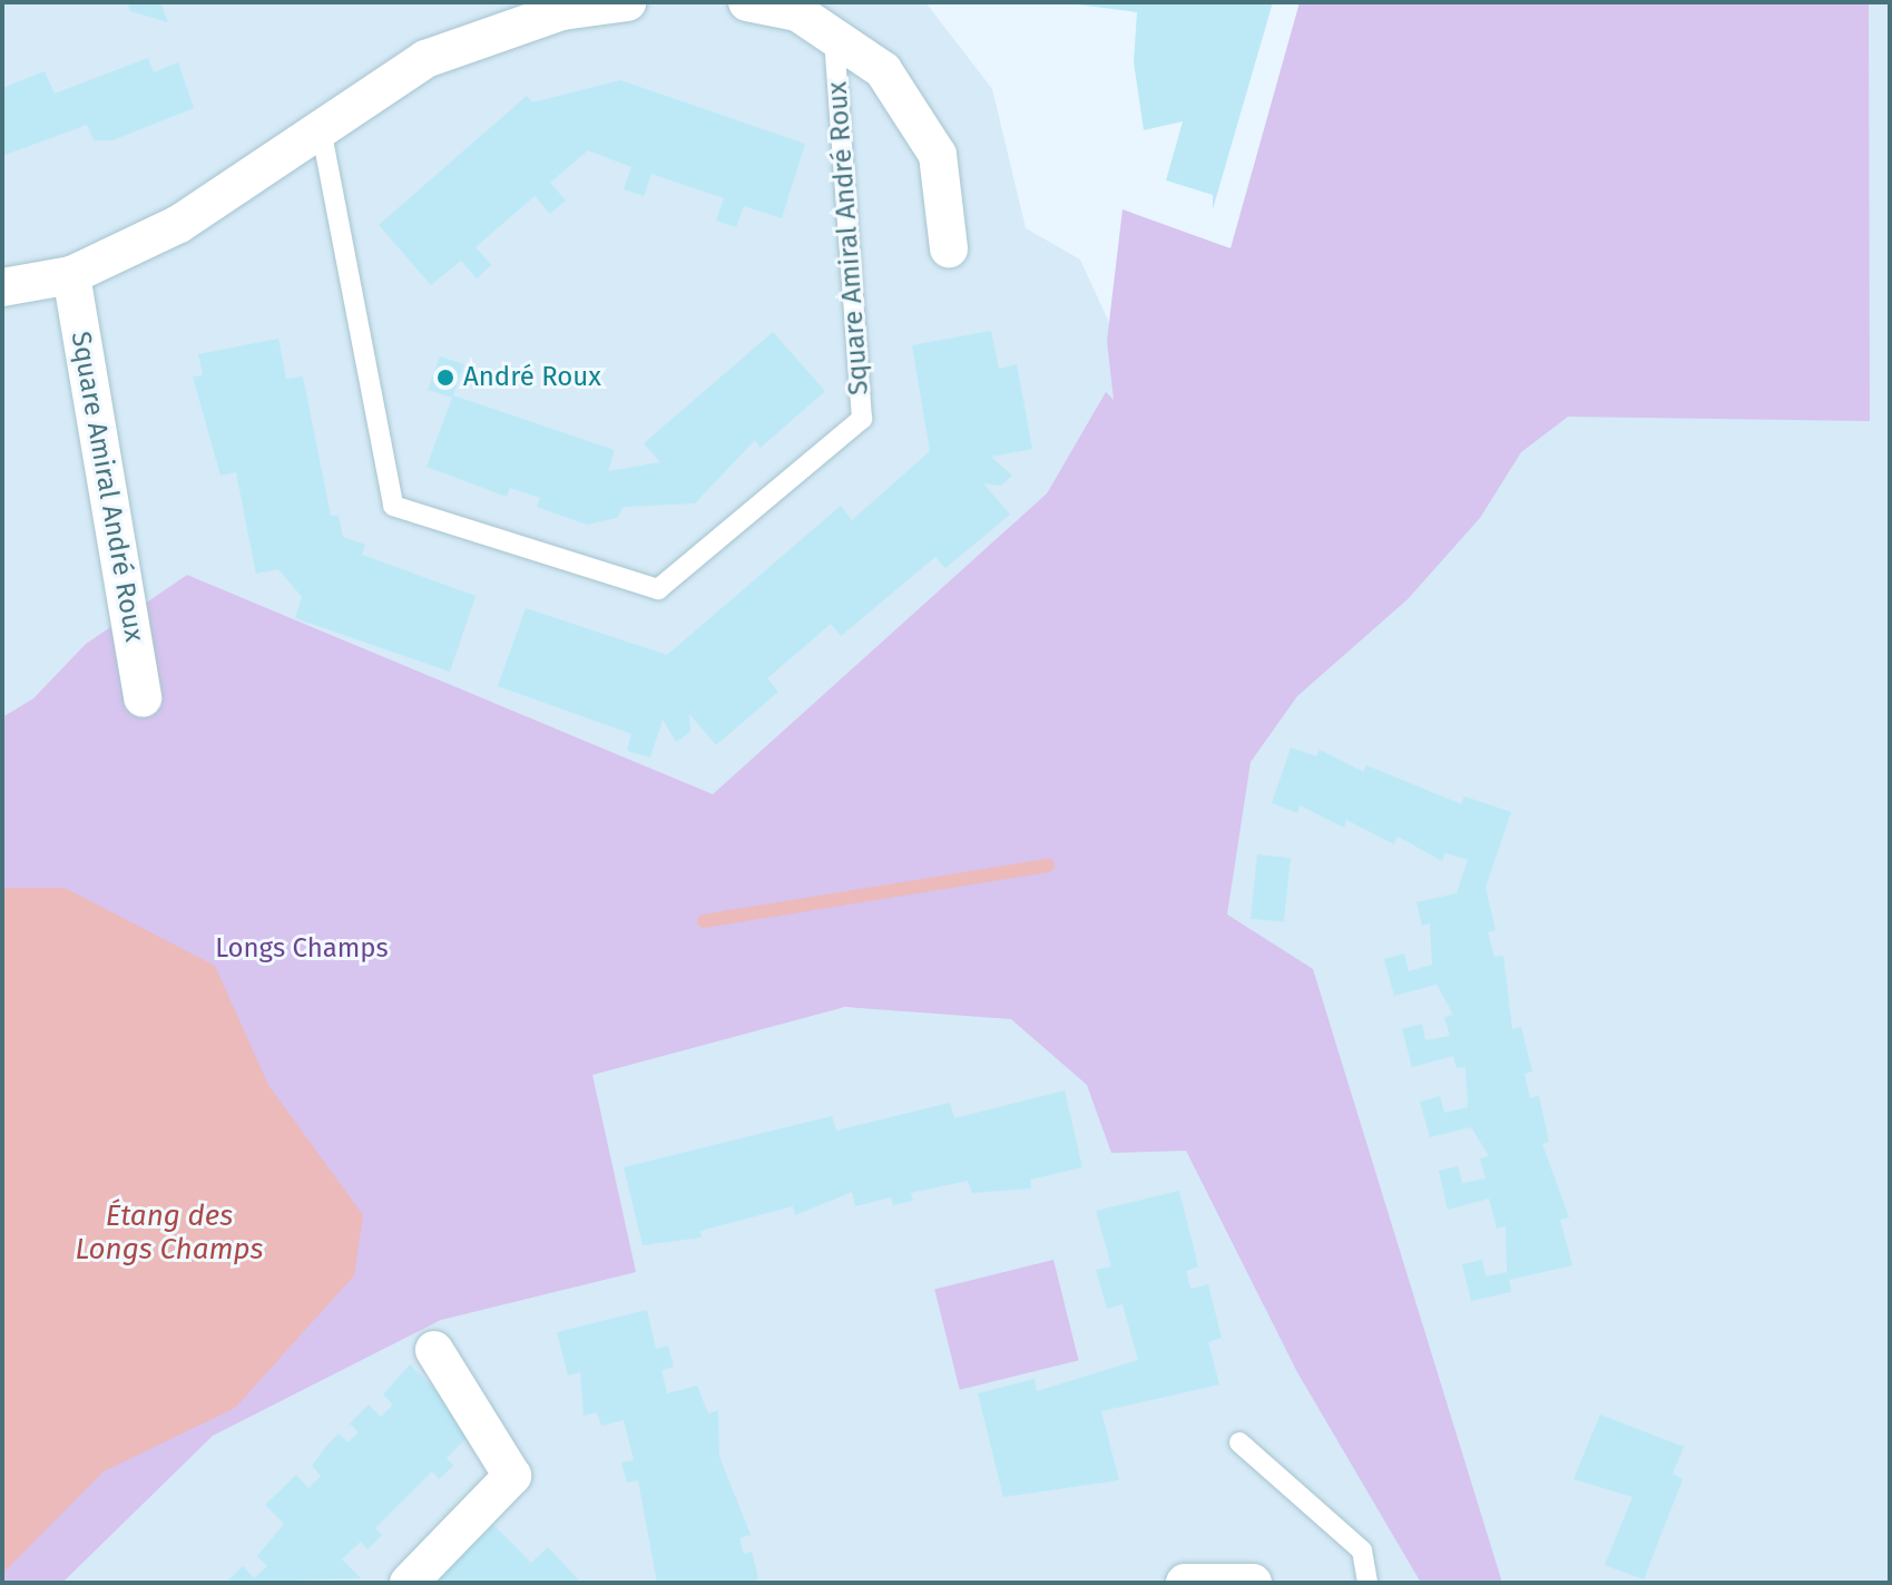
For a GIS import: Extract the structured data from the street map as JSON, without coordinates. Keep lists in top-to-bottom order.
{
  "streets": {
    "street": ["Square Amiral André Roux"]
  },
  "water": ["Étang des Longs Champs"],
  "parks": ["Longs Champs"],
  "places": ["André Roux"]
}
